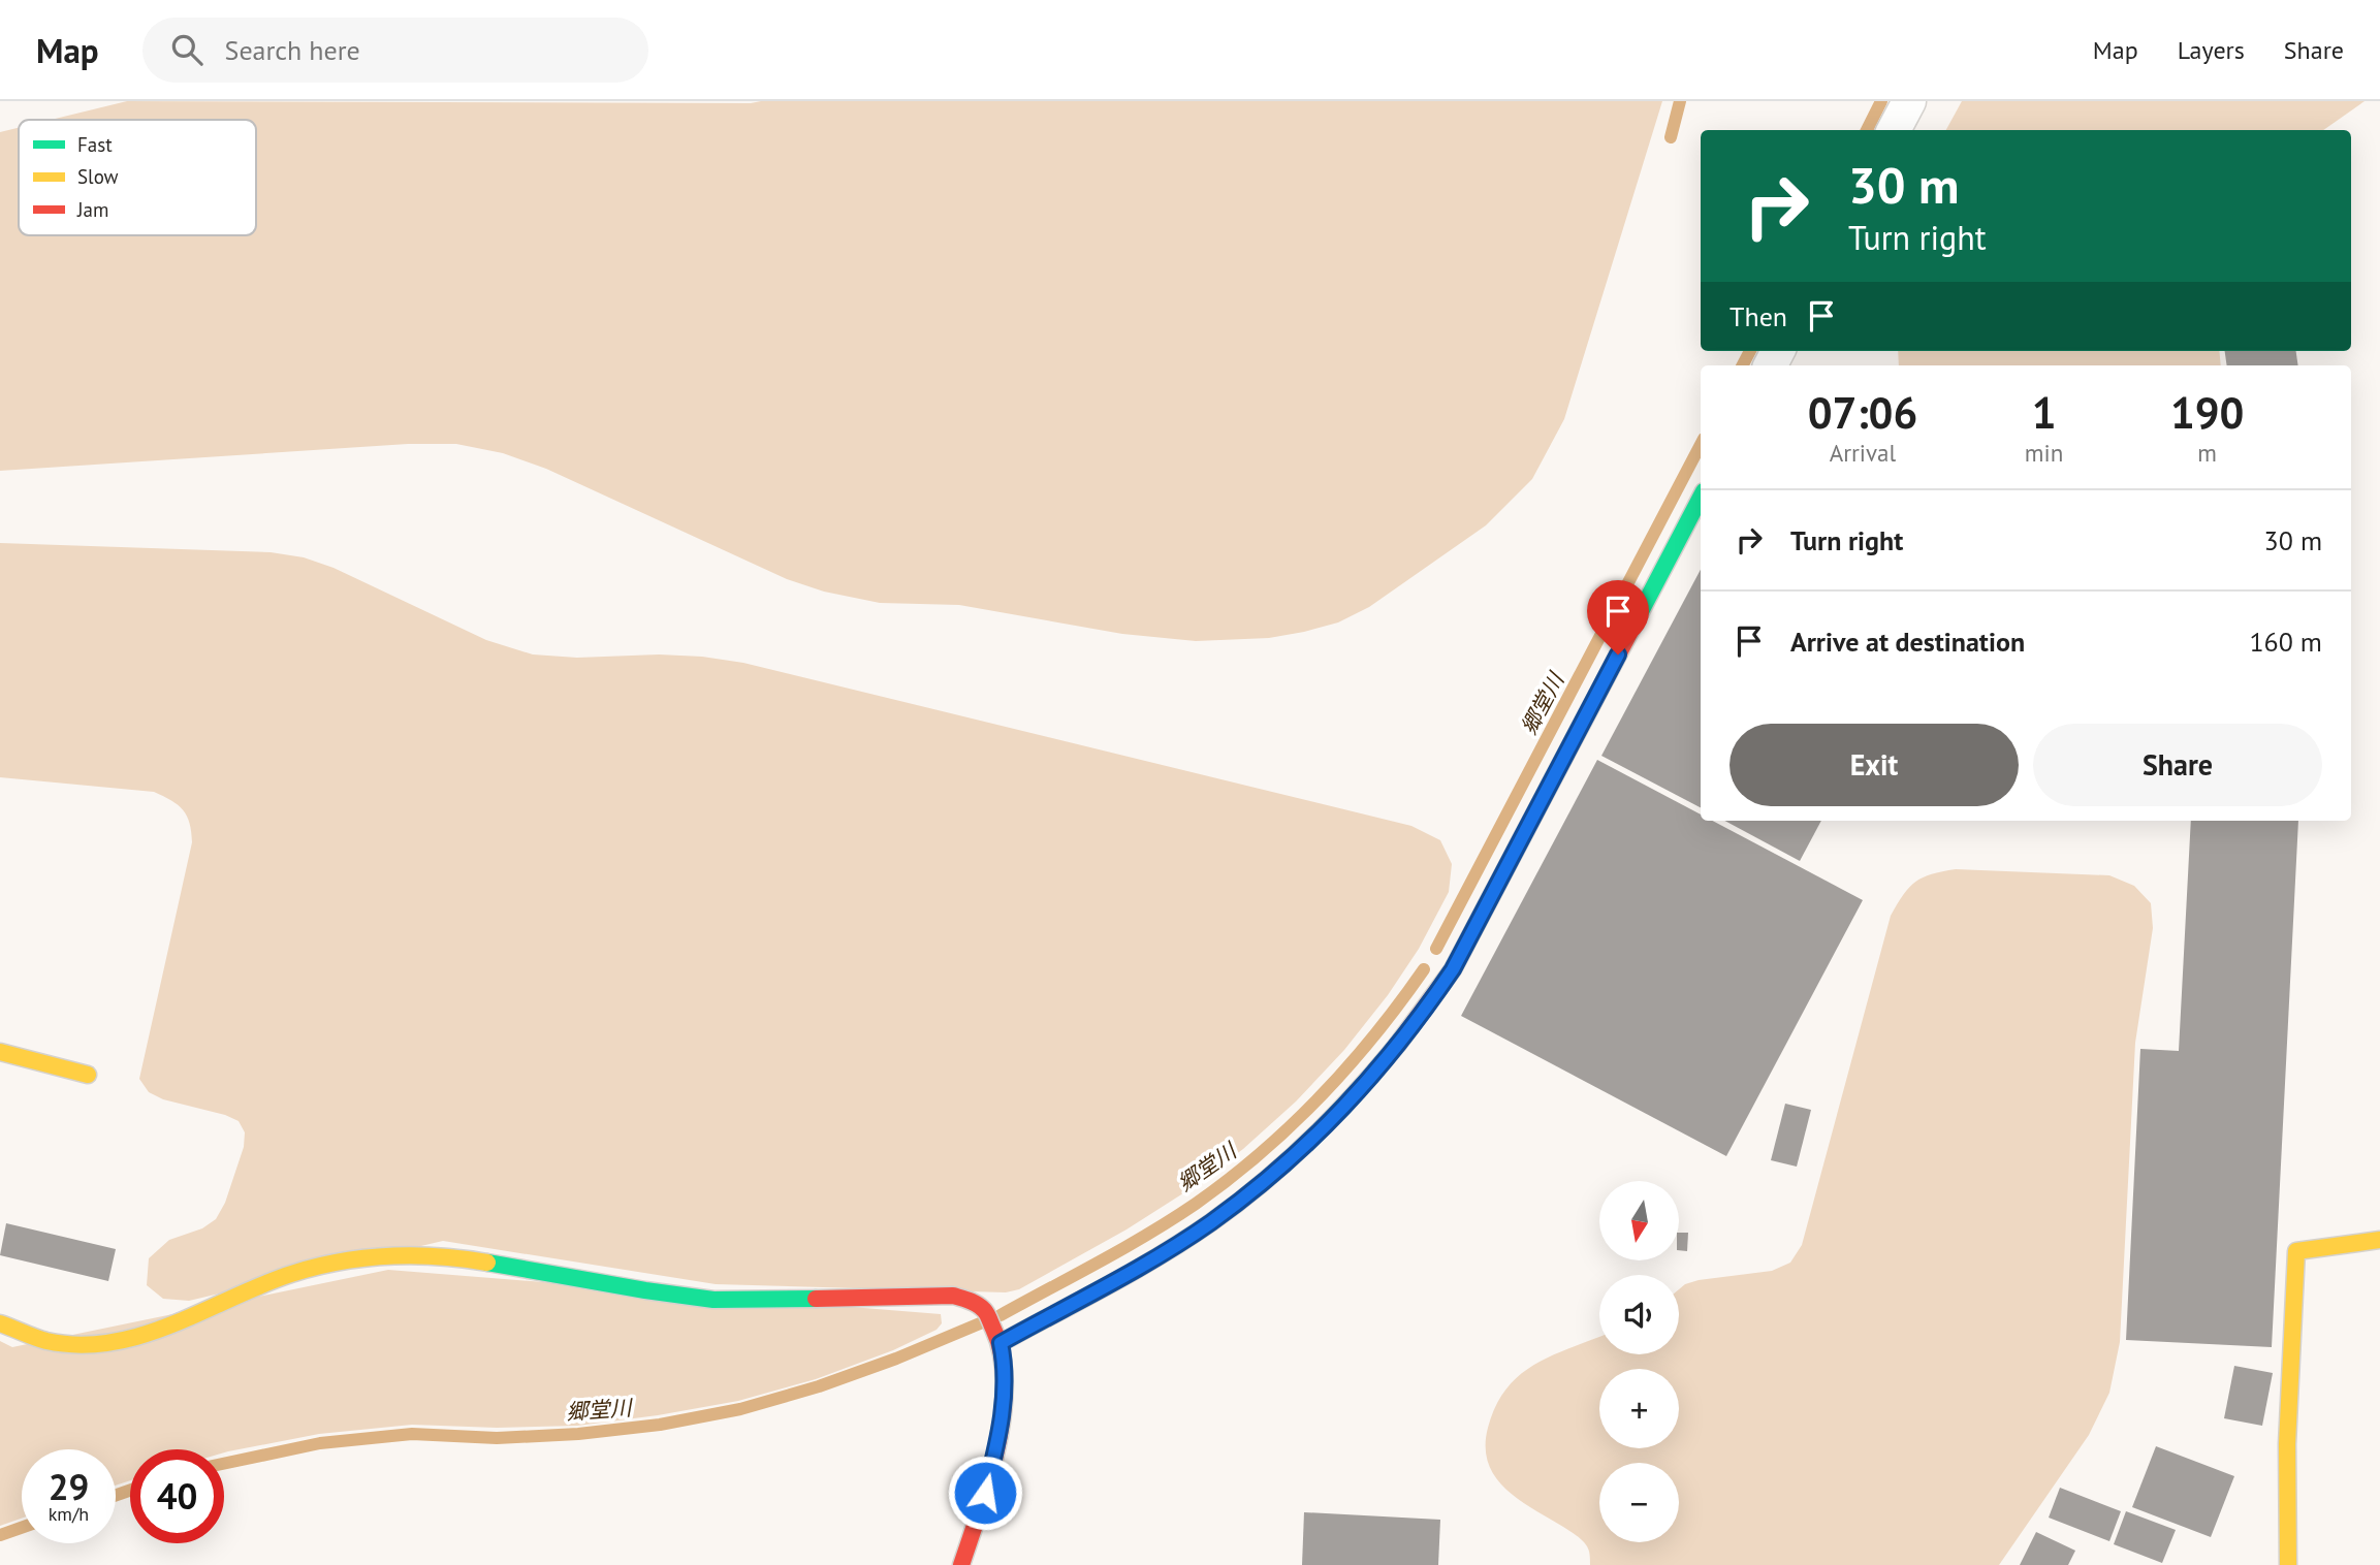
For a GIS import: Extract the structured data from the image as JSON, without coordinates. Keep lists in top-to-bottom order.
{
  "water": ["郷堂川"],
  "legend": ["Fast", "Slow", "Jam"],
  "north": "bottom",
  "page": {
    "header": "Map",
    "search": "Search here",
    "nav": ["Map", "Layers", "Share"],
    "turn": ["30 m", "Turn right"],
    "then": "Then",
    "eta": [
      "07:06",
      "Arrival",
      "1",
      "min",
      "190",
      "m"
    ],
    "list": [
      {
        "name": "Turn right",
        "value": "30 m"
      },
      {
        "name": "Arrive at destination",
        "value": "160 m"
      }
    ],
    "buttons": ["Exit", "Share"],
    "map_buttons": ["+", "−"],
    "speed": "29 km/h",
    "limit": "40"
  }
}
